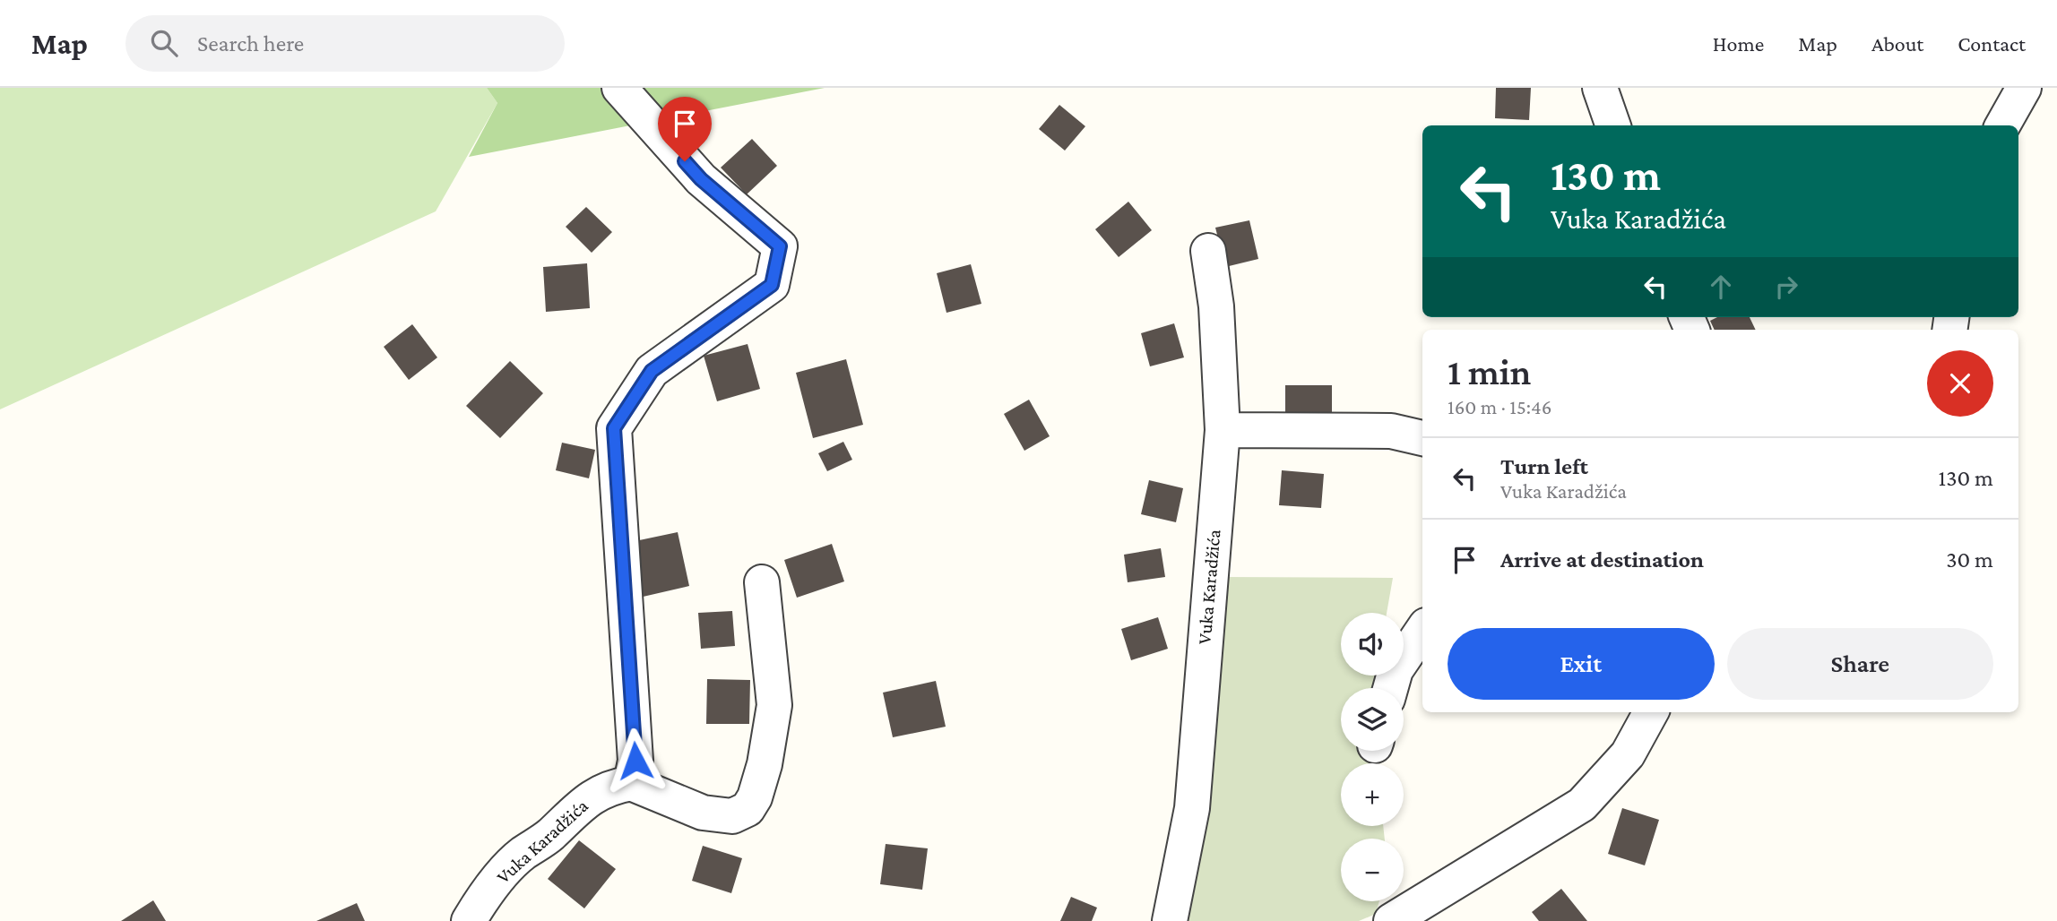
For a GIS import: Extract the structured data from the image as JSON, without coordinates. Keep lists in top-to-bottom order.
{
  "streets": {
    "street": ["Vuka Karadžića"]
  },
  "page": {
    "header": "Map",
    "search": "Search here",
    "nav": [
      "Home",
      "Map",
      "About",
      "Contact"
    ],
    "turn": ["130 m", "Vuka Karadžića"],
    "heading": ["1 min", "160 m · 15:46"],
    "list": [
      {
        "name": "Turn left",
        "note": "Vuka Karadžića",
        "value": "130 m"
      },
      {
        "name": "Arrive at destination",
        "value": "30 m"
      }
    ],
    "map_buttons": ["+", "−"],
    "buttons": ["Exit", "Share"]
  }
}
